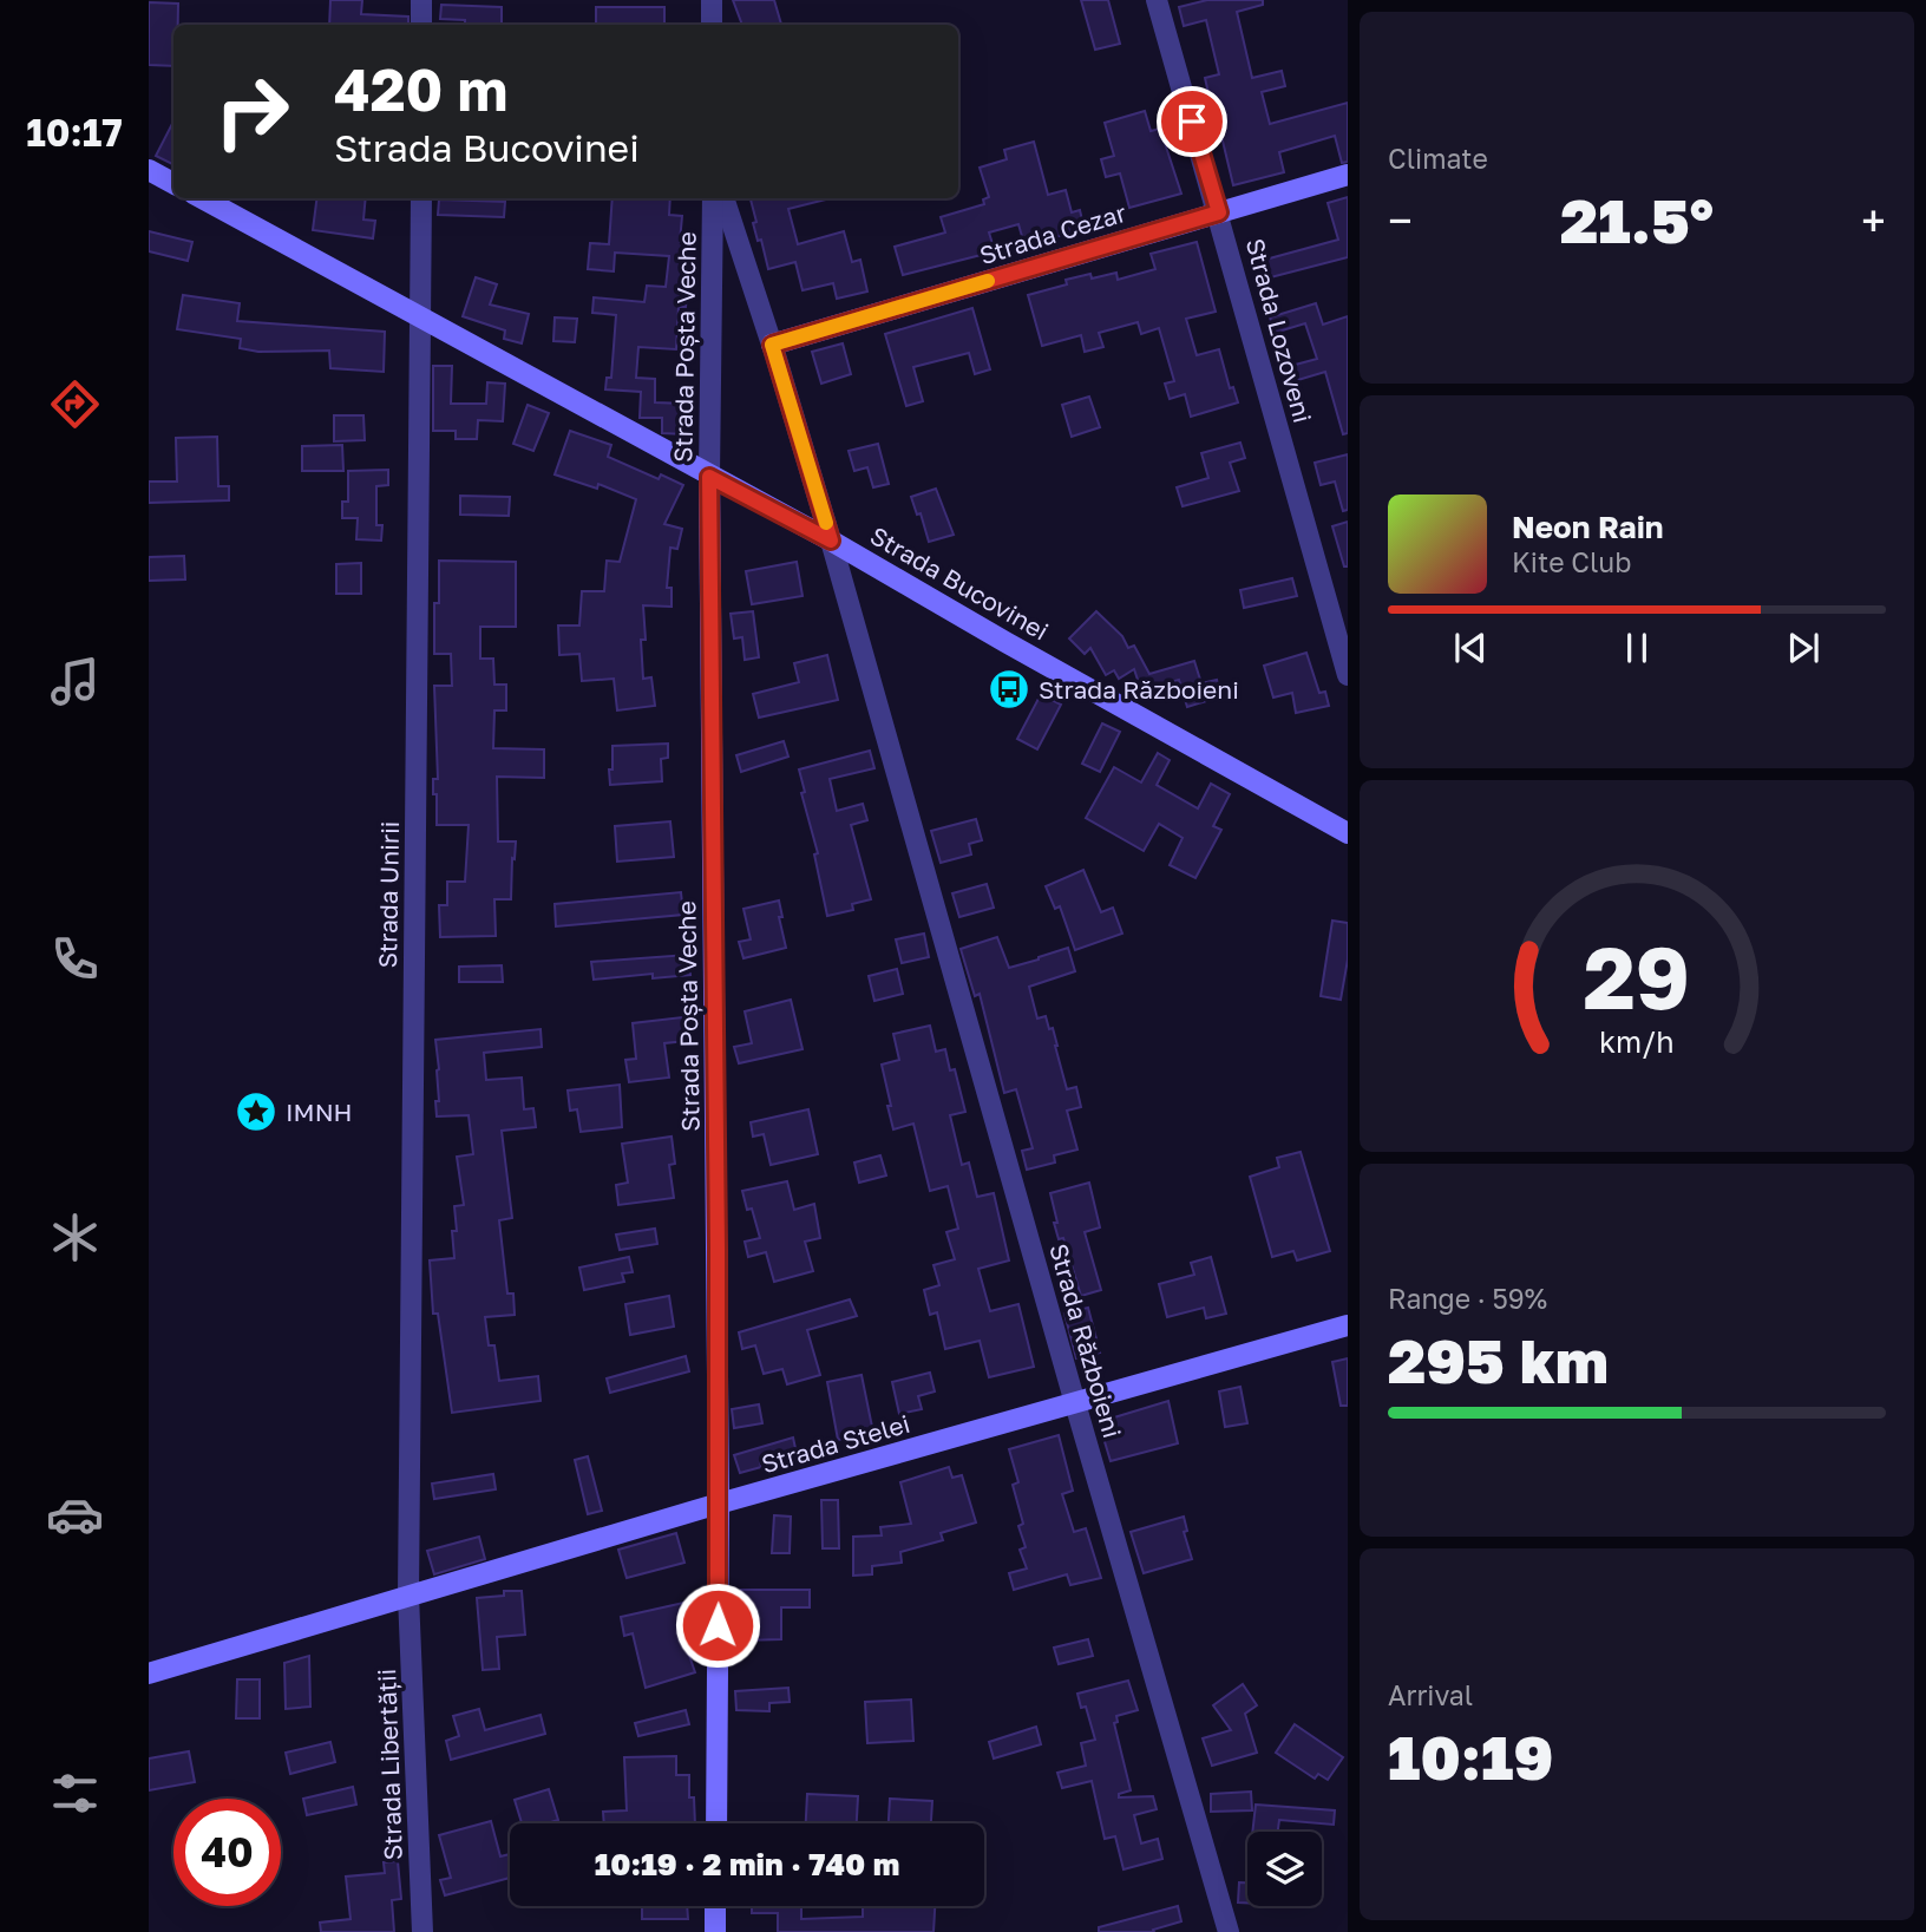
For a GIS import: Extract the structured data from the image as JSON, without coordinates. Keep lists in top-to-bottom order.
{
  "streets": {
    "street": [
      "Strada Cezar",
      "Strada Lozoveni",
      "Strada Poșta Veche",
      "Strada Bucovinei",
      "Strada Unirii",
      "Strada Războieni",
      "Strada Stelei",
      "Strada Libertății"
    ]
  },
  "crossings": [
    ["Strada Cezar", "Strada Lozoveni"],
    ["Strada Cezar", "Strada Războieni"],
    ["Strada Poșta Veche", "Strada Bucovinei"],
    ["Strada Poșta Veche", "Strada Stelei"],
    ["Strada Bucovinei", "Strada Unirii"],
    ["Strada Bucovinei", "Strada Războieni"],
    ["Strada Unirii", "Strada Stelei"],
    ["Strada Unirii", "Strada Libertății"],
    ["Strada Războieni", "Strada Stelei"],
    ["Strada Stelei", "Strada Libertății"]
  ],
  "places": {
    "bus stop": ["Strada Războieni"],
    "place": ["IMNH"]
  },
  "page": {
    "tabs": "10:17",
    "tile": [
      "Climate",
      ["Range · 59%", "295 km"],
      ["Arrival", "10:19"]
    ],
    "turn": ["420 m", "Strada Bucovinei"],
    "heat": ["−", "21.5°", "+"],
    "song": ["Neon Rain", "Kite Club"],
    "limit": "40",
    "trip": "10:19 · 2 min · 740 m",
    "gauge": ["29", "km/h"]
  }
}
